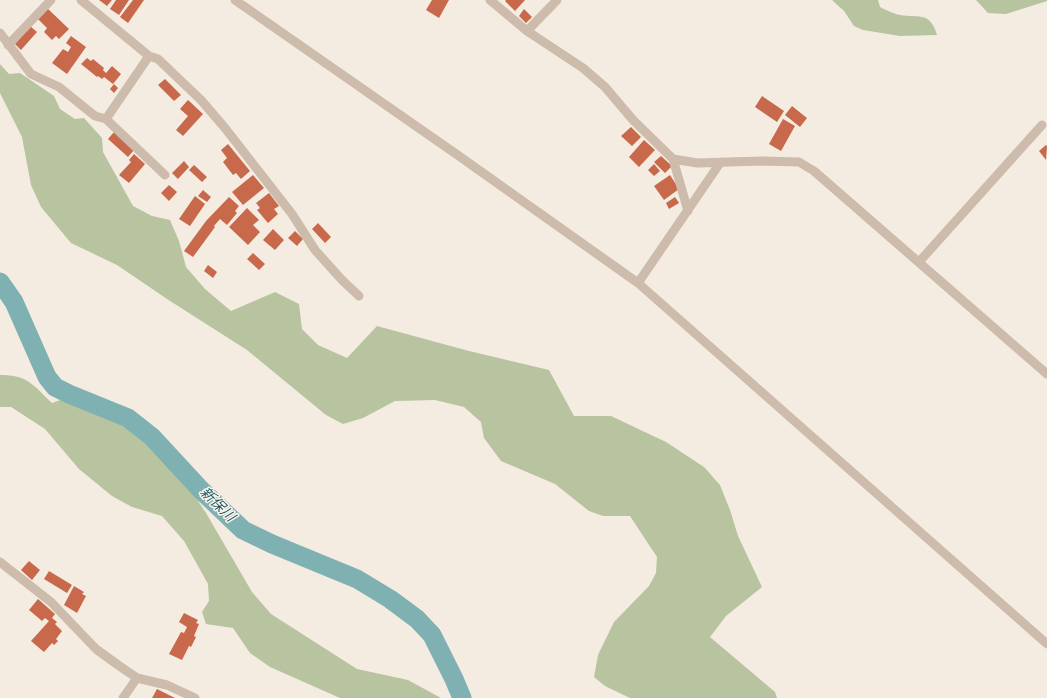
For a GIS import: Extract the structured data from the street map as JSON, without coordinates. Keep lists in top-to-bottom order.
{
  "water": ["新保川"]
}
